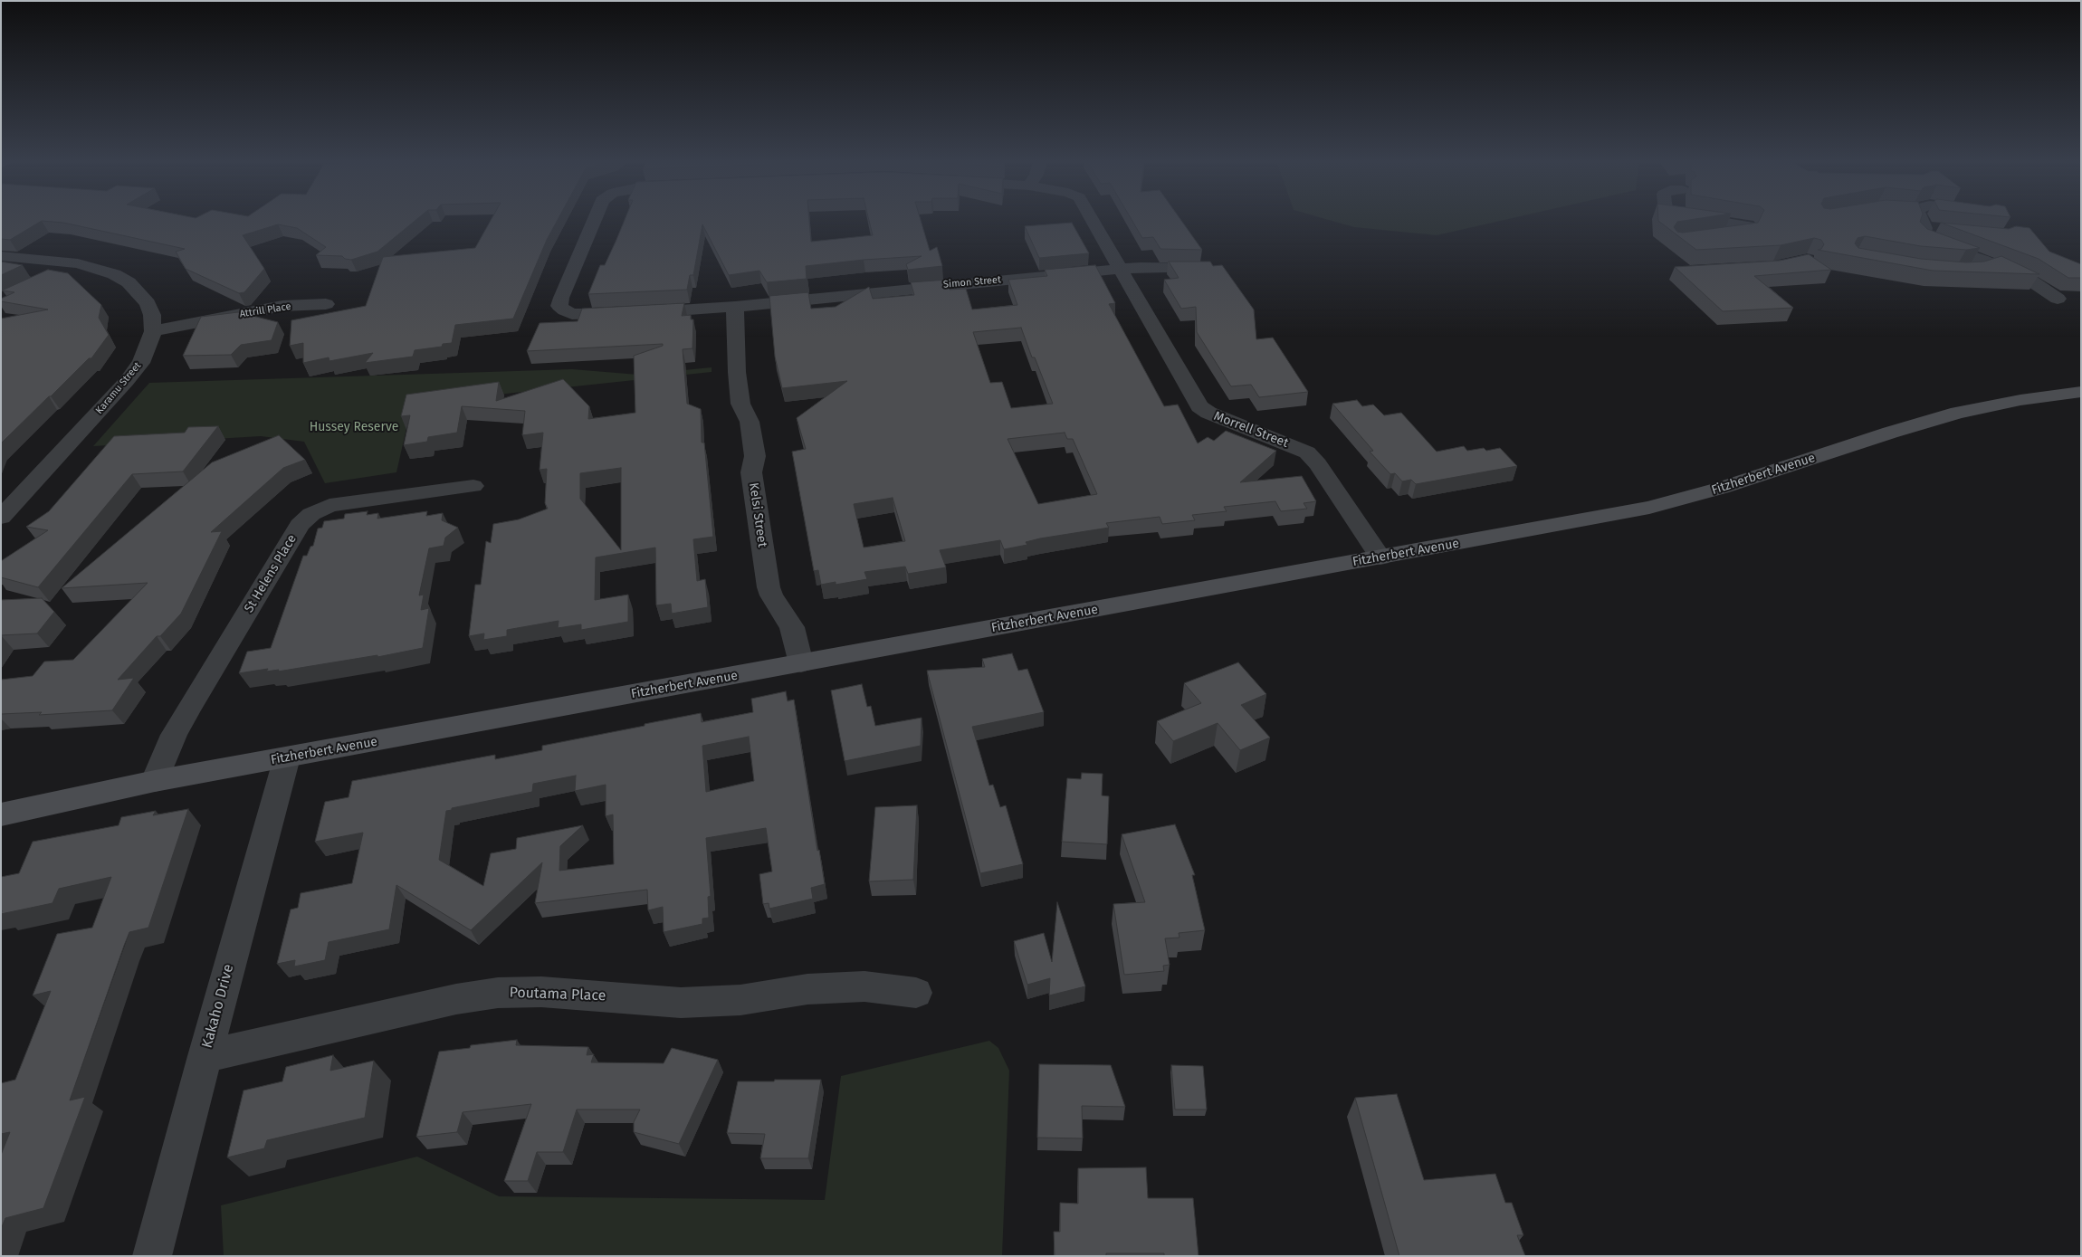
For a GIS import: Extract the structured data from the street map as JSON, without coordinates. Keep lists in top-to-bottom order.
{
  "streets": {
    "street": [
      "Simon Street",
      "Attrill Place",
      "Karamu Street",
      "Morrell Street",
      "Fitzherbert Avenue",
      "Kelsi Street",
      "St Helens Place",
      "Poutama Place",
      "Kakaho Drive"
    ]
  },
  "crossings": [
    ["Simon Street", "Morrell Street"],
    ["Simon Street", "Kelsi Street"],
    ["Attrill Place", "Karamu Street"],
    ["Morrell Street", "Fitzherbert Avenue"],
    ["Fitzherbert Avenue", "Kelsi Street"],
    ["Fitzherbert Avenue", "St Helens Place"],
    ["Fitzherbert Avenue", "Kakaho Drive"],
    ["Poutama Place", "Kakaho Drive"]
  ],
  "parks": ["Hussey Reserve"]
}
